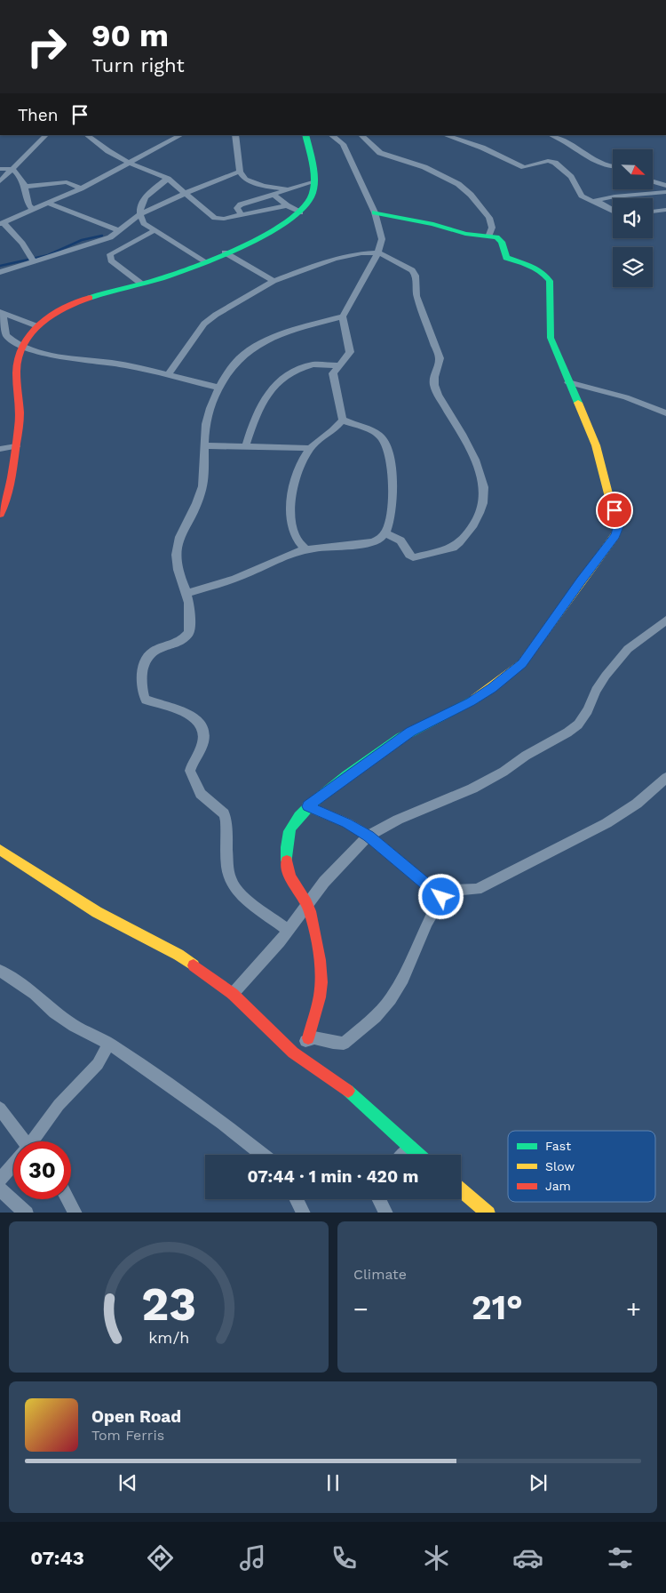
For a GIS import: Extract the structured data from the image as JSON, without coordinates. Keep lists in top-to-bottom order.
{
  "legend": ["Fast", "Slow", "Jam"],
  "north": "bottom right",
  "page": {
    "turn": ["90 m", "Turn right"],
    "then": "Then",
    "limit": "30",
    "trip": "07:44 · 1 min · 420 m",
    "tile": "Climate",
    "heat": ["−", "21°", "+"],
    "song": ["Open Road", "Tom Ferris"],
    "tabs": "07:43",
    "gauge": ["23", "km/h"]
  }
}
